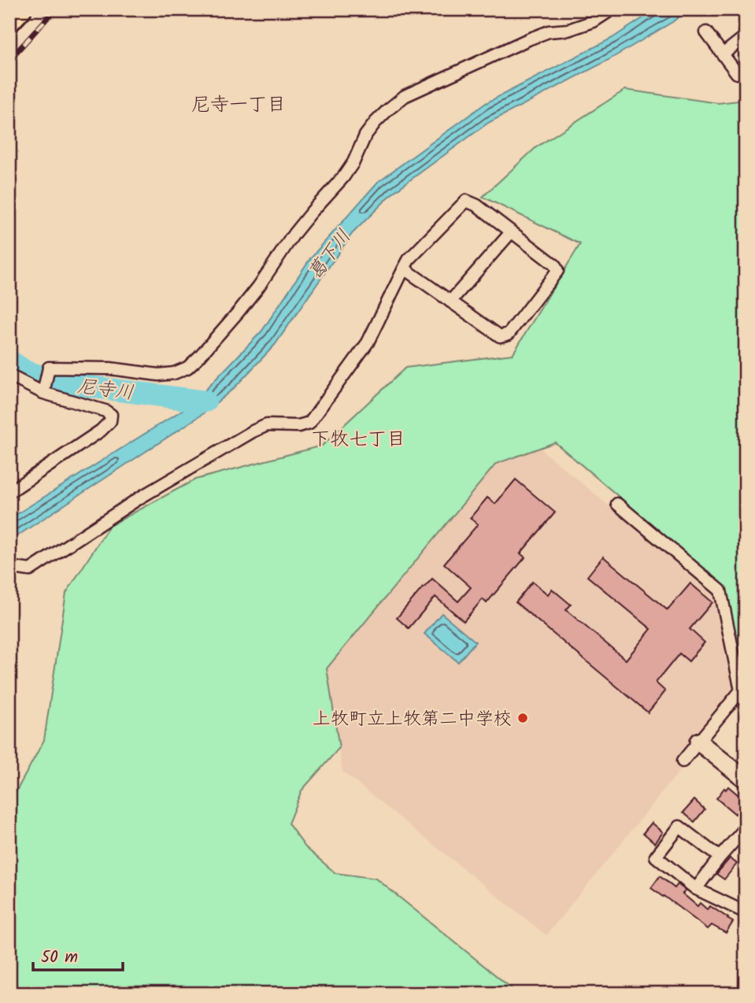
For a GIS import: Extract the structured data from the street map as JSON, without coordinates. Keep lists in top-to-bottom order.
{
  "districts": ["尼寺一丁目", "下牧七丁目"],
  "water": ["葛下川", "尼寺川"],
  "places": ["上牧町立上牧第二中学校"],
  "scale_bar": "50 m"
}
